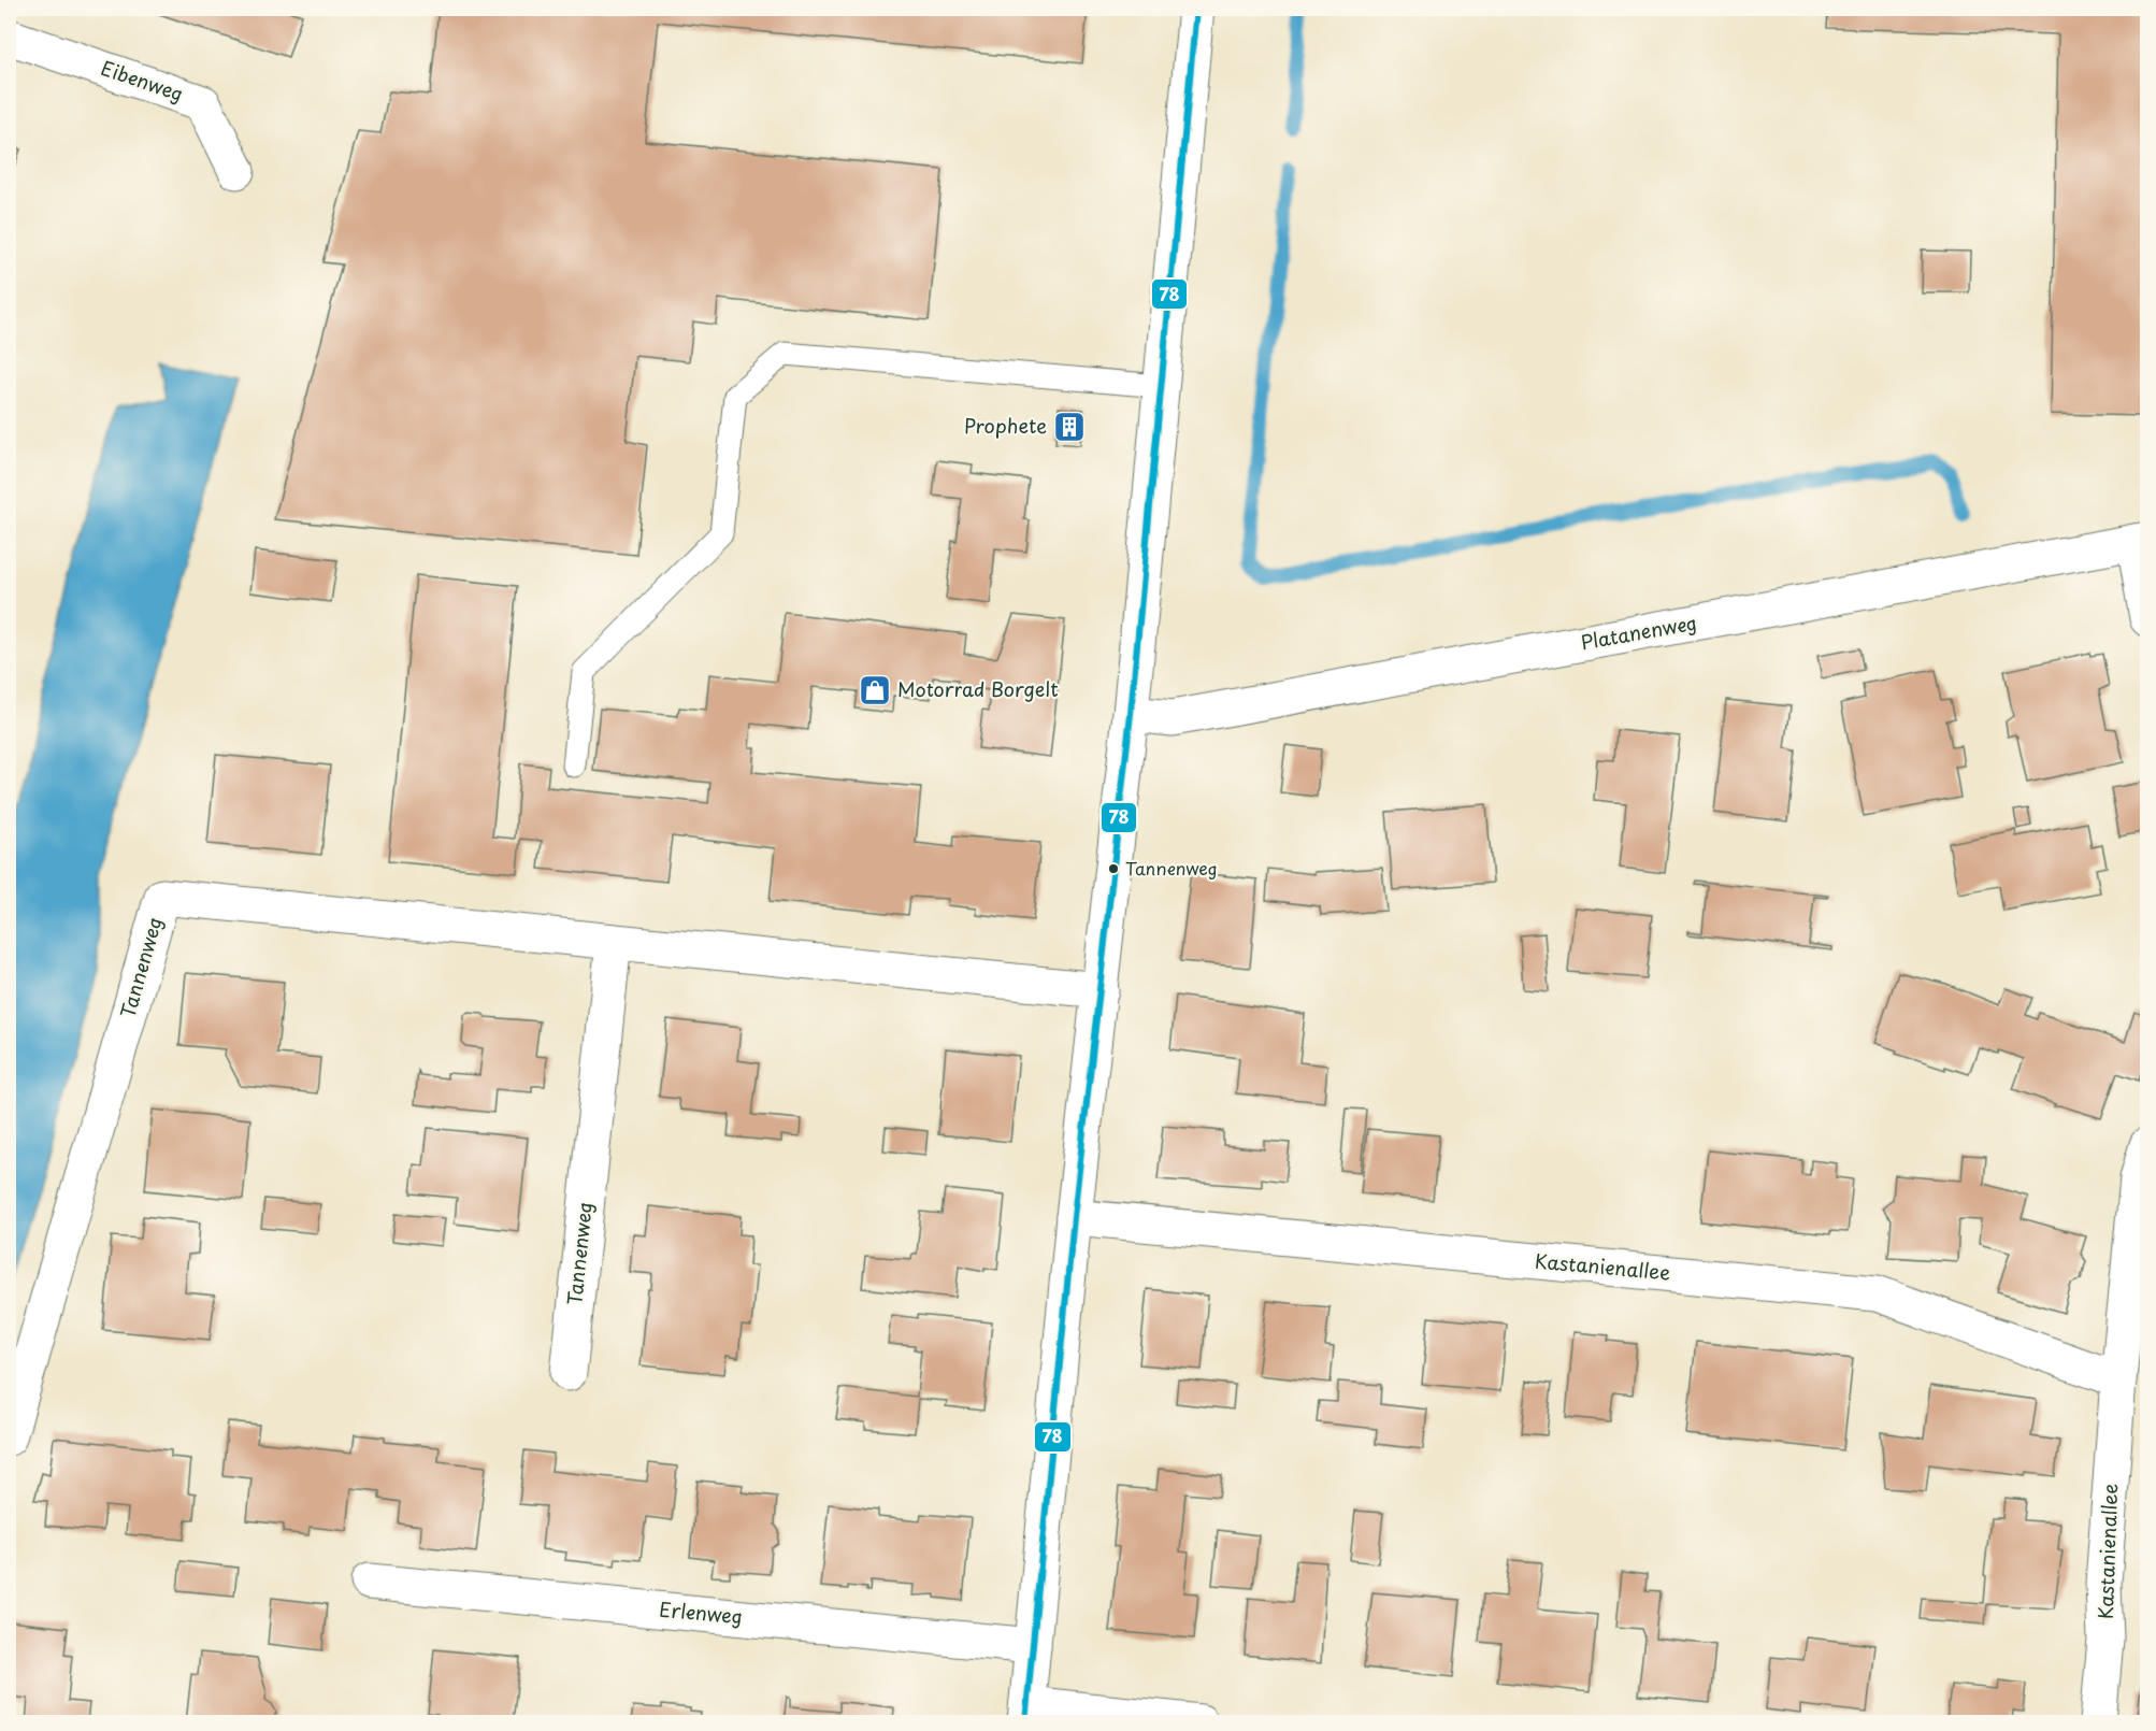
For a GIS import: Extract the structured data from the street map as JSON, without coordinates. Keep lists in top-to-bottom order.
{
  "streets": {
    "street": [
      "Eibenweg",
      "Platanenweg",
      "Tannenweg",
      "Kastanienallee",
      "Erlenweg"
    ]
  },
  "places": {
    "building": ["Prophete"],
    "shop": ["Motorrad Borgelt"],
    "other": ["Tannenweg"]
  },
  "lines": ["transit line 78"]
}
